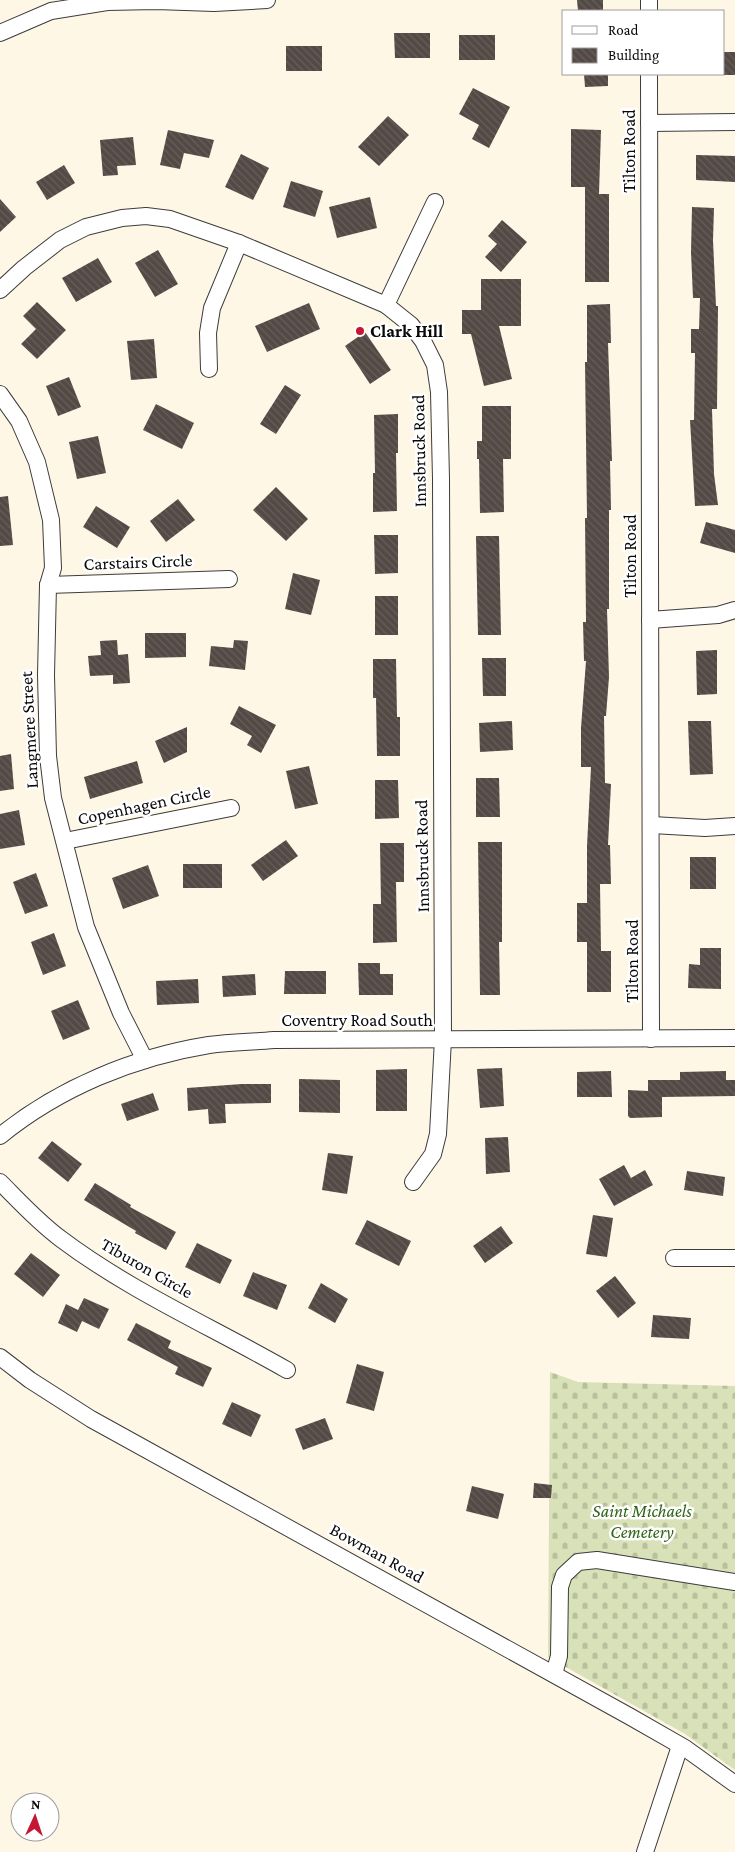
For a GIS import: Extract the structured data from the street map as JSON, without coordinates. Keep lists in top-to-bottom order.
{
  "streets": {
    "street": [
      "Tilton Road",
      "Innsbruck Road",
      "Carstairs Circle",
      "Langmere Street",
      "Copenhagen Circle",
      "Coventry Road South",
      "Tiburon Circle",
      "Bowman Road"
    ]
  },
  "crossings": [
    ["Tilton Road", "Coventry Road South"],
    ["Innsbruck Road", "Coventry Road South"],
    ["Carstairs Circle", "Langmere Street"],
    ["Langmere Street", "Copenhagen Circle"],
    ["Langmere Street", "Coventry Road South"]
  ],
  "parks": ["Saint Michaels Cemetery"],
  "places": ["Clark Hill"],
  "legend": ["Road", "Building"],
  "north": "top"
}
